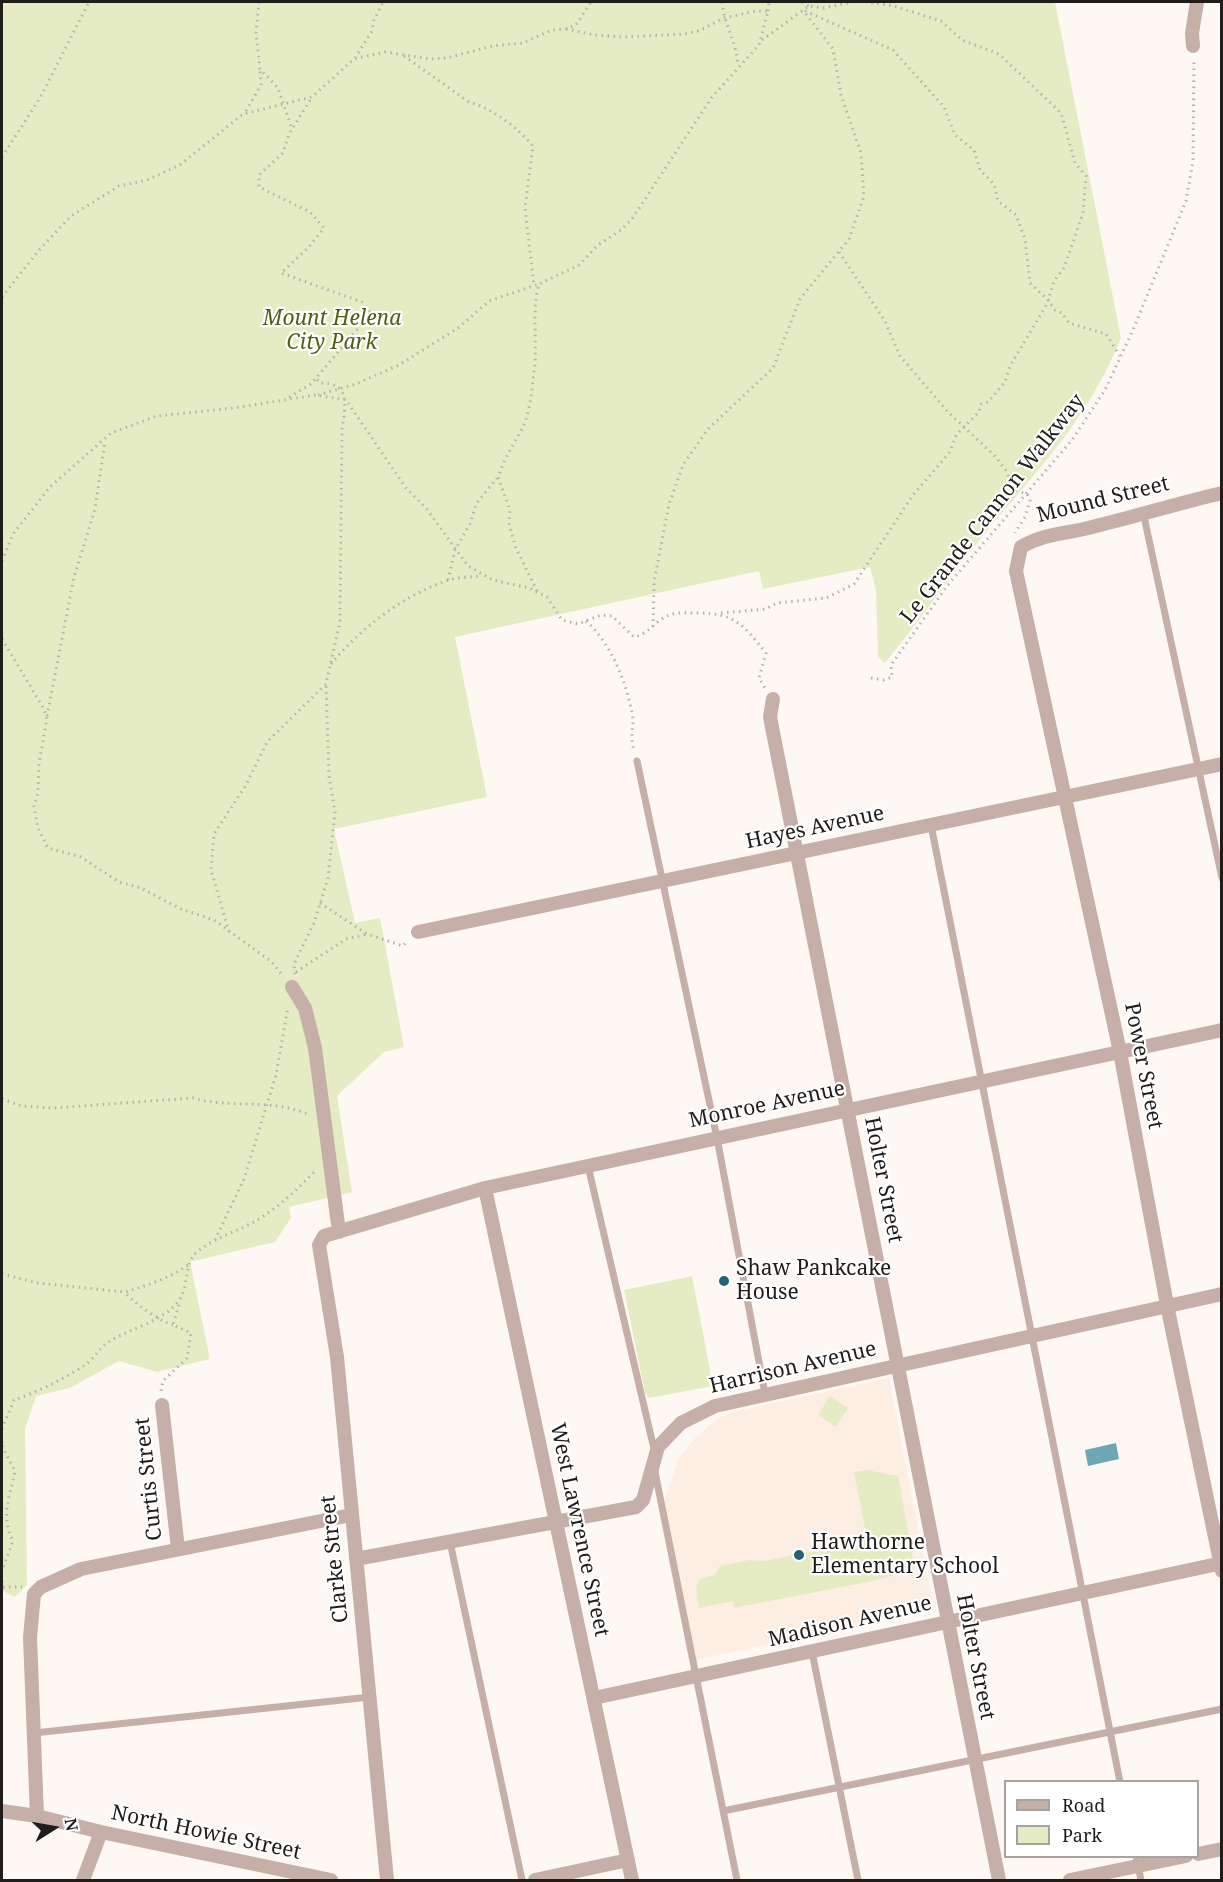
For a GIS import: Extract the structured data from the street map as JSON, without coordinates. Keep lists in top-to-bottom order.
{
  "streets": {
    "street": [
      "Mound Street",
      "Hayes Avenue",
      "Power Street",
      "Monroe Avenue",
      "Holter Street",
      "Harrison Avenue",
      "Curtis Street",
      "West Lawrence Street",
      "Clarke Street",
      "Madison Avenue",
      "North Howie Street"
    ],
    "path": ["Le Grande Cannon Walkway"]
  },
  "crossings": [
    ["Mound Street", "Power Street"],
    ["Hayes Avenue", "Power Street"],
    ["Hayes Avenue", "Holter Street"],
    ["Power Street", "Monroe Avenue"],
    ["Power Street", "Harrison Avenue"],
    ["Power Street", "Madison Avenue"],
    ["Monroe Avenue", "Holter Street"],
    ["Monroe Avenue", "West Lawrence Street"],
    ["Monroe Avenue", "Clarke Street"],
    ["Holter Street", "Harrison Avenue"],
    ["Holter Street", "Madison Avenue"],
    ["Harrison Avenue", "West Lawrence Street"],
    ["Harrison Avenue", "Clarke Street"],
    ["West Lawrence Street", "Madison Avenue"]
  ],
  "parks": ["Mount Helena City Park"],
  "places": ["Shaw Pankcake House", "Hawthorne Elementary School"],
  "legend": ["Road", "Park"],
  "north": "right"
}
